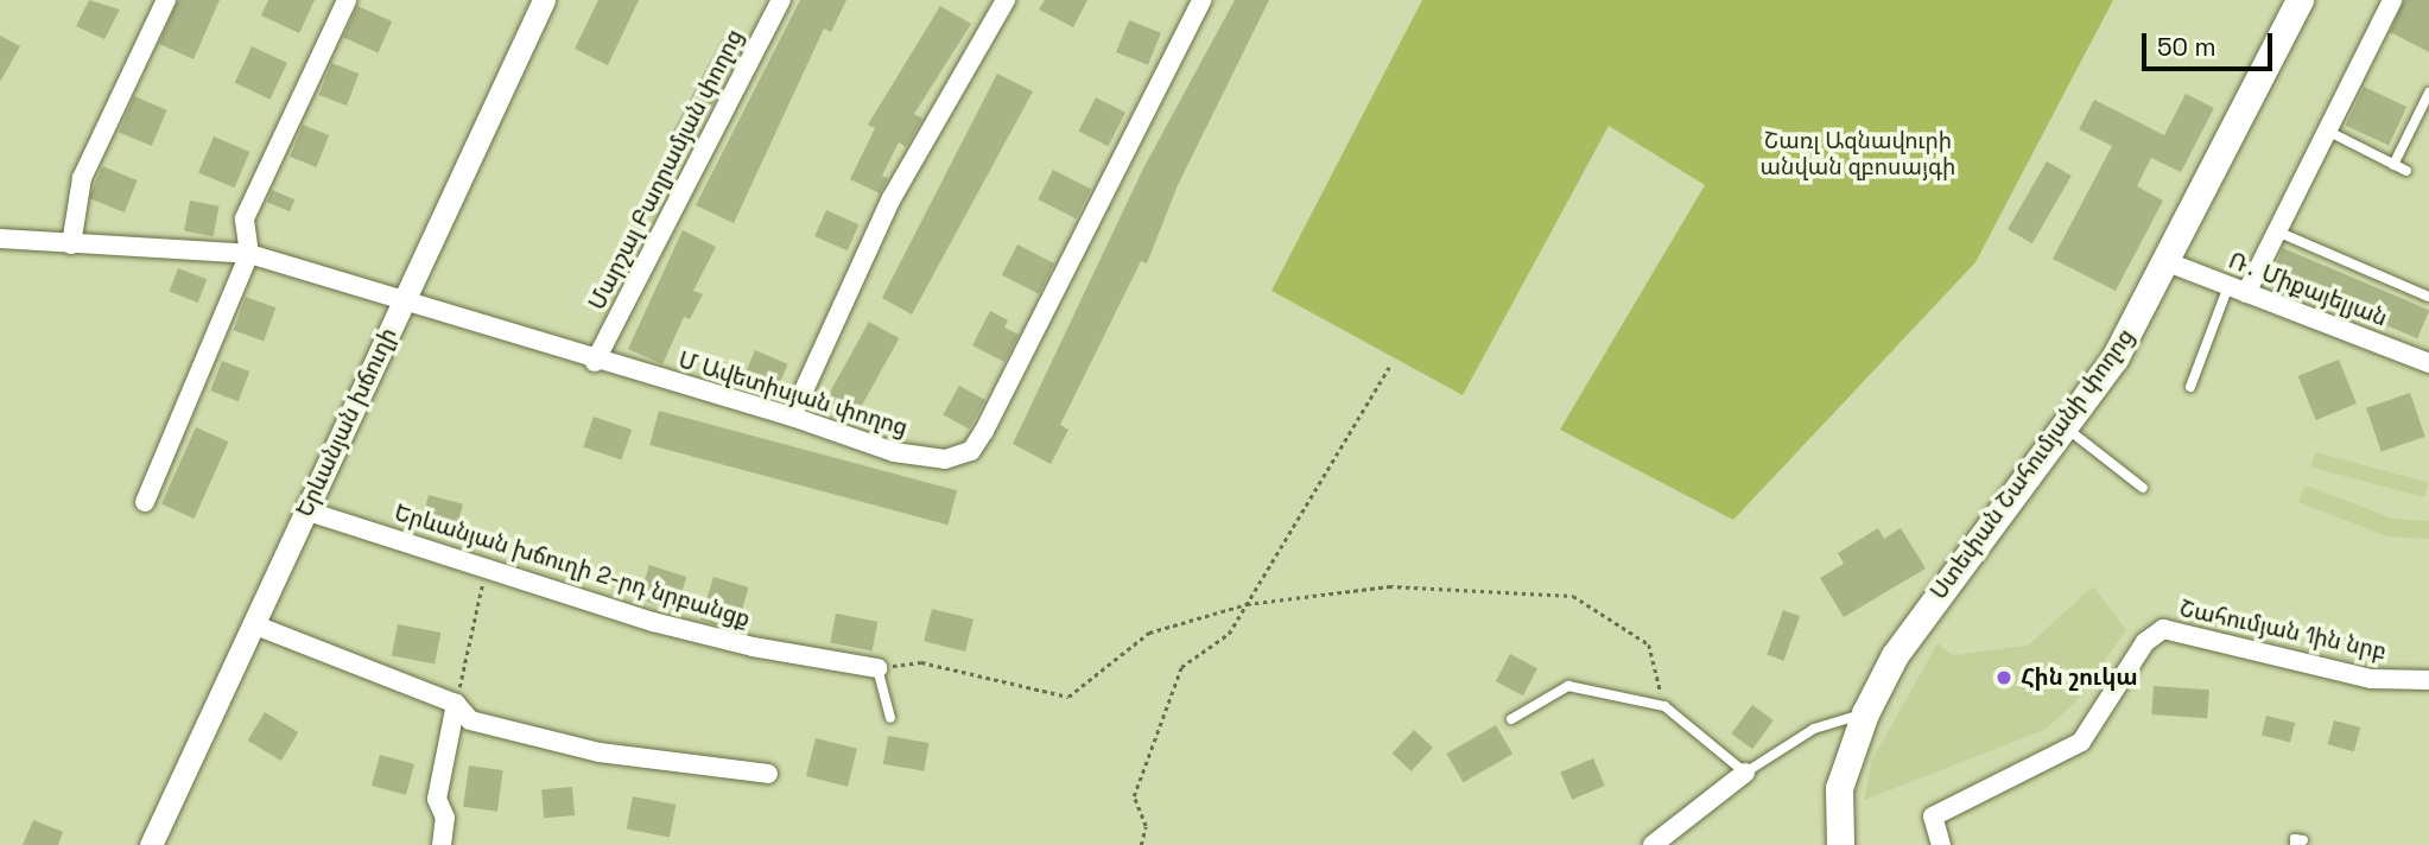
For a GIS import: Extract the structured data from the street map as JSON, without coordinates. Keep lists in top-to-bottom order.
{
  "streets": {
    "main road": ["Ստեփան Շահումյանի փողոց"],
    "street": [
      "Մարշալ Բաղրամյան փողոց",
      "Ռ․ Միքայելյան",
      "Մ Ավետիսյան փողոց",
      "Երևանյան խճուղի",
      "Երևանյան խճուղի 2-րդ նրբանցք",
      "Շահումյան 1ին նրբ"
    ]
  },
  "crossings": [
    ["Մարշալ Բաղրամյան փողոց", "Մ Ավետիսյան փողոց"],
    ["Ռ․ Միքայելյան", "Ստեփան Շահումյանի փողոց"],
    ["Մ Ավետիսյան փողոց", "Երևանյան խճուղի"],
    ["Երևանյան խճուղի", "Երևանյան խճուղի 2-րդ նրբանցք"]
  ],
  "parks": ["Շառլ Ազնավուրի անվան զբոսայգի"],
  "places": ["Հին շուկա"],
  "scale_bar": "50 m"
}
